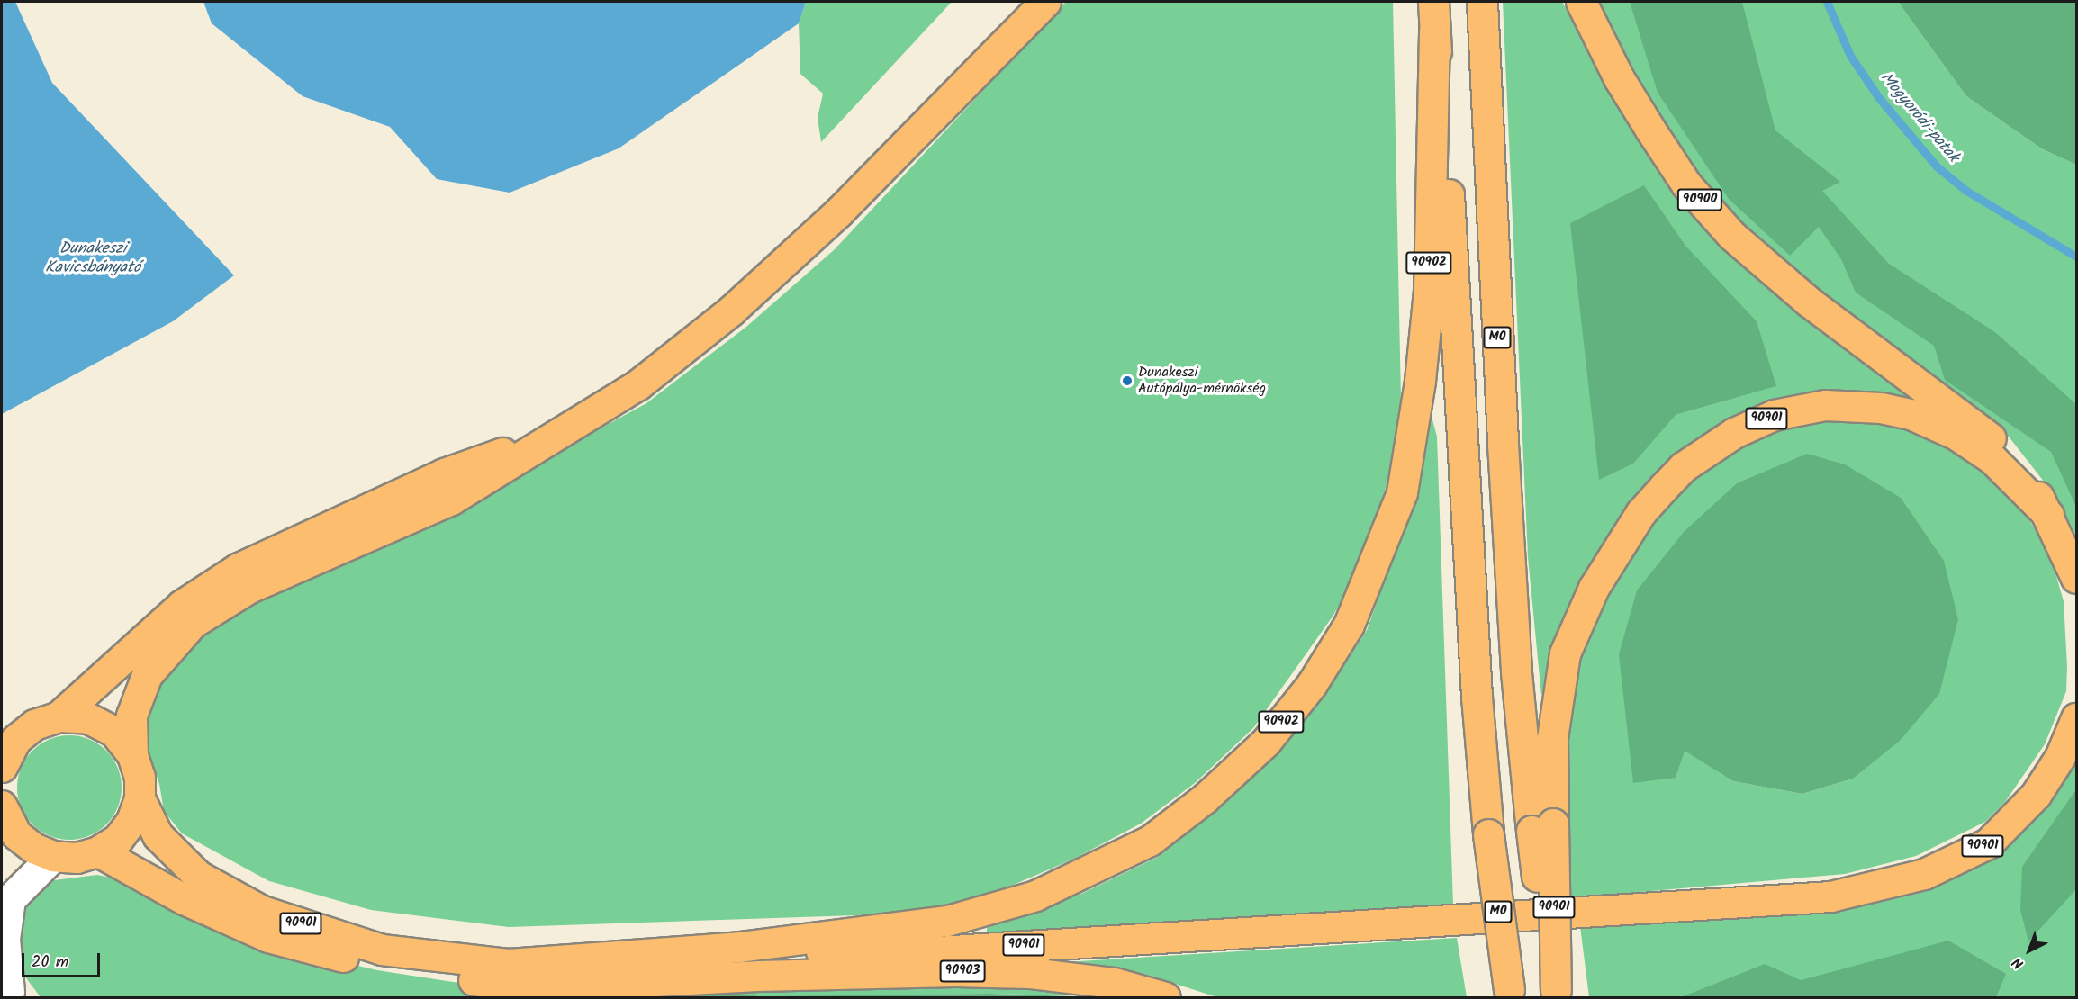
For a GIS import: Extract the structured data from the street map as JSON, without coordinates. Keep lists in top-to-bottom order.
{
  "streets": {
    "main road": [
      "90900",
      "90902",
      "M0",
      "90901",
      "90903"
    ]
  },
  "crossings": [
    ["90900", "90901"],
    ["90902", "M0"],
    ["90902", "90901"],
    ["M0", "90901"],
    ["90901", "90903"]
  ],
  "water": ["Mogyoródi-patak", "Dunakeszi Kavicsbányató"],
  "places": ["Dunakeszi Autópálya-mérnökség"],
  "scale_bar": "20 m",
  "north": "bottom left"
}
